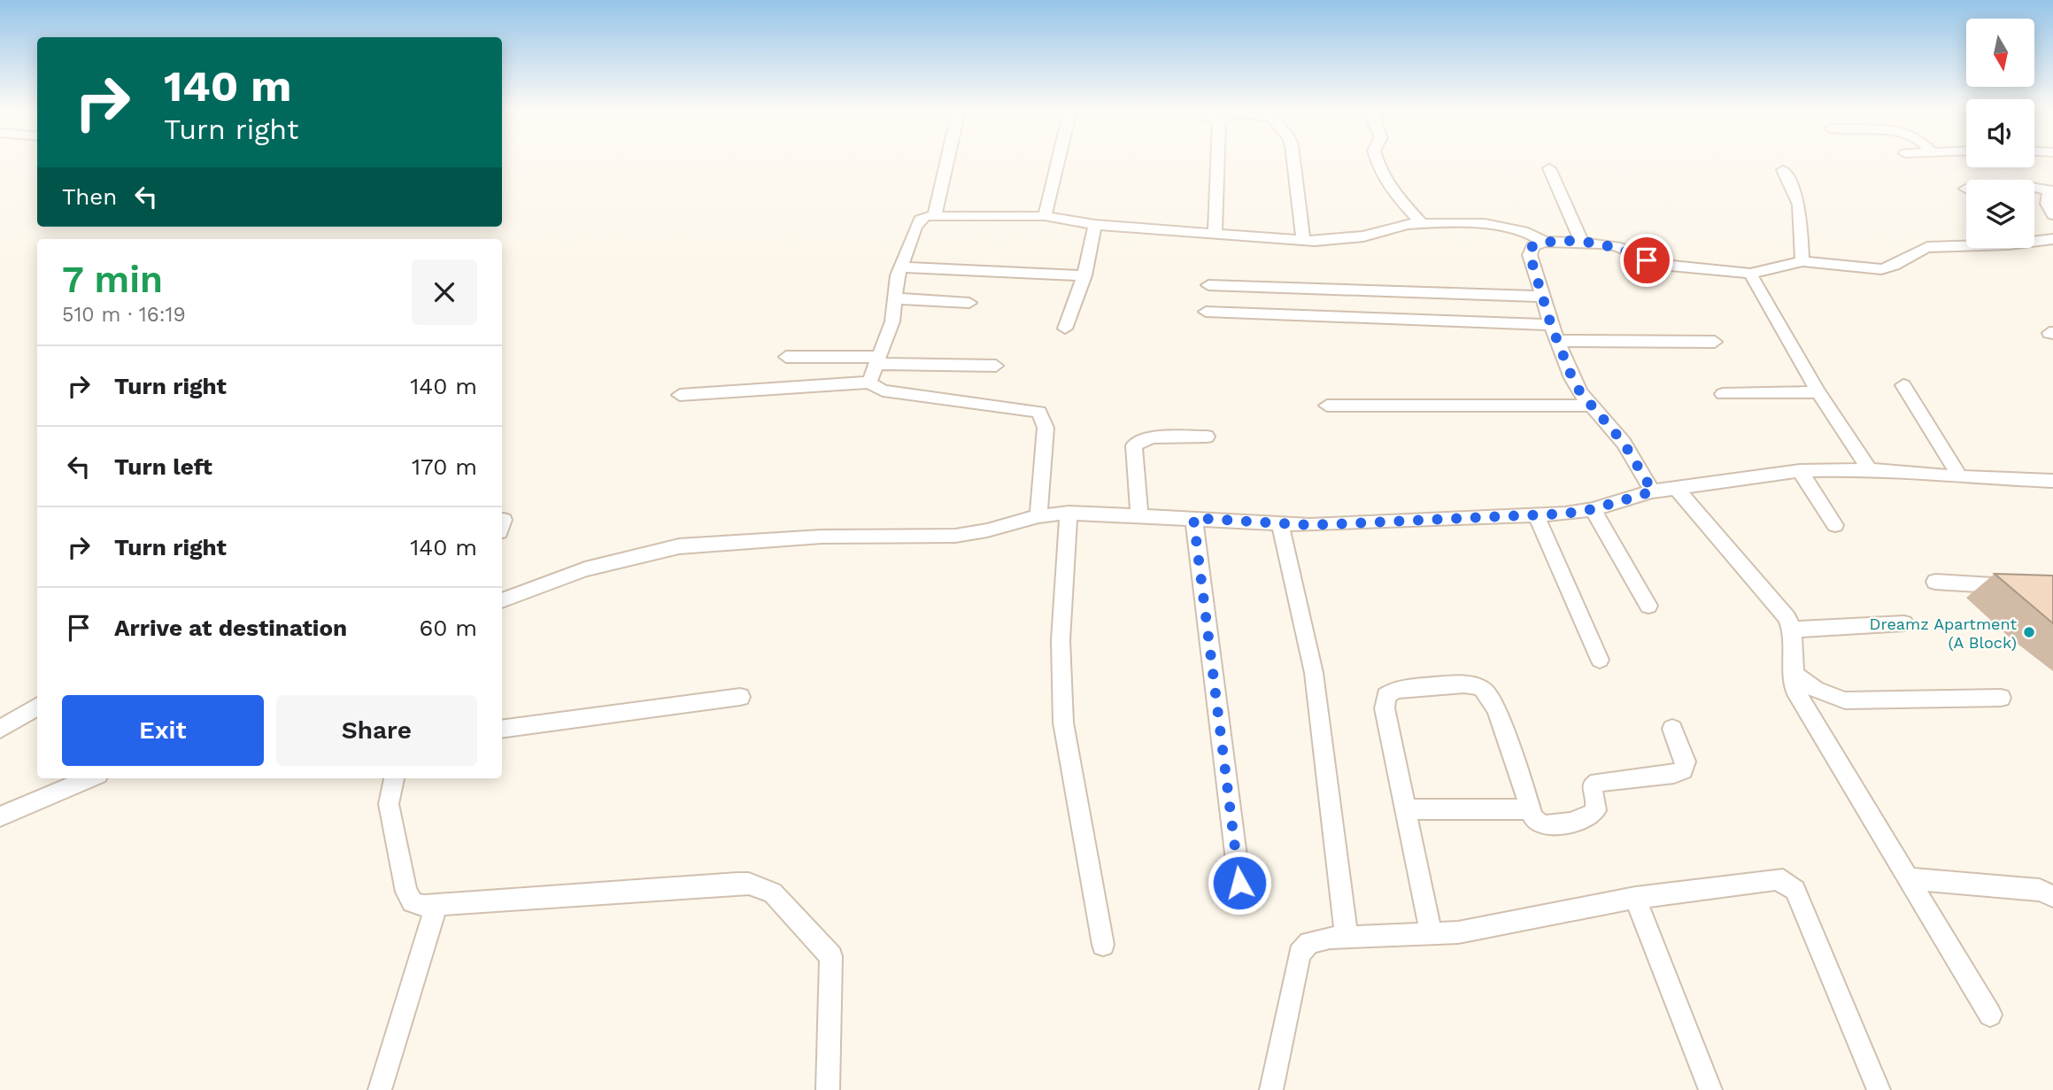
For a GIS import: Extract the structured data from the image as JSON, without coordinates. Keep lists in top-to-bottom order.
{
  "places": ["Dreamz Apartment (A Block)"],
  "north": "bottom",
  "page": {
    "turn": ["140 m", "Turn right"],
    "then": "Then",
    "heading": ["7 min", "510 m · 16:19"],
    "list": [
      {
        "name": "Turn right",
        "value": "140 m"
      },
      {
        "name": "Turn left",
        "value": "170 m"
      },
      {
        "name": "Turn right",
        "value": "140 m"
      },
      {
        "name": "Arrive at destination",
        "value": "60 m"
      }
    ],
    "buttons": ["Exit", "Share"]
  }
}
